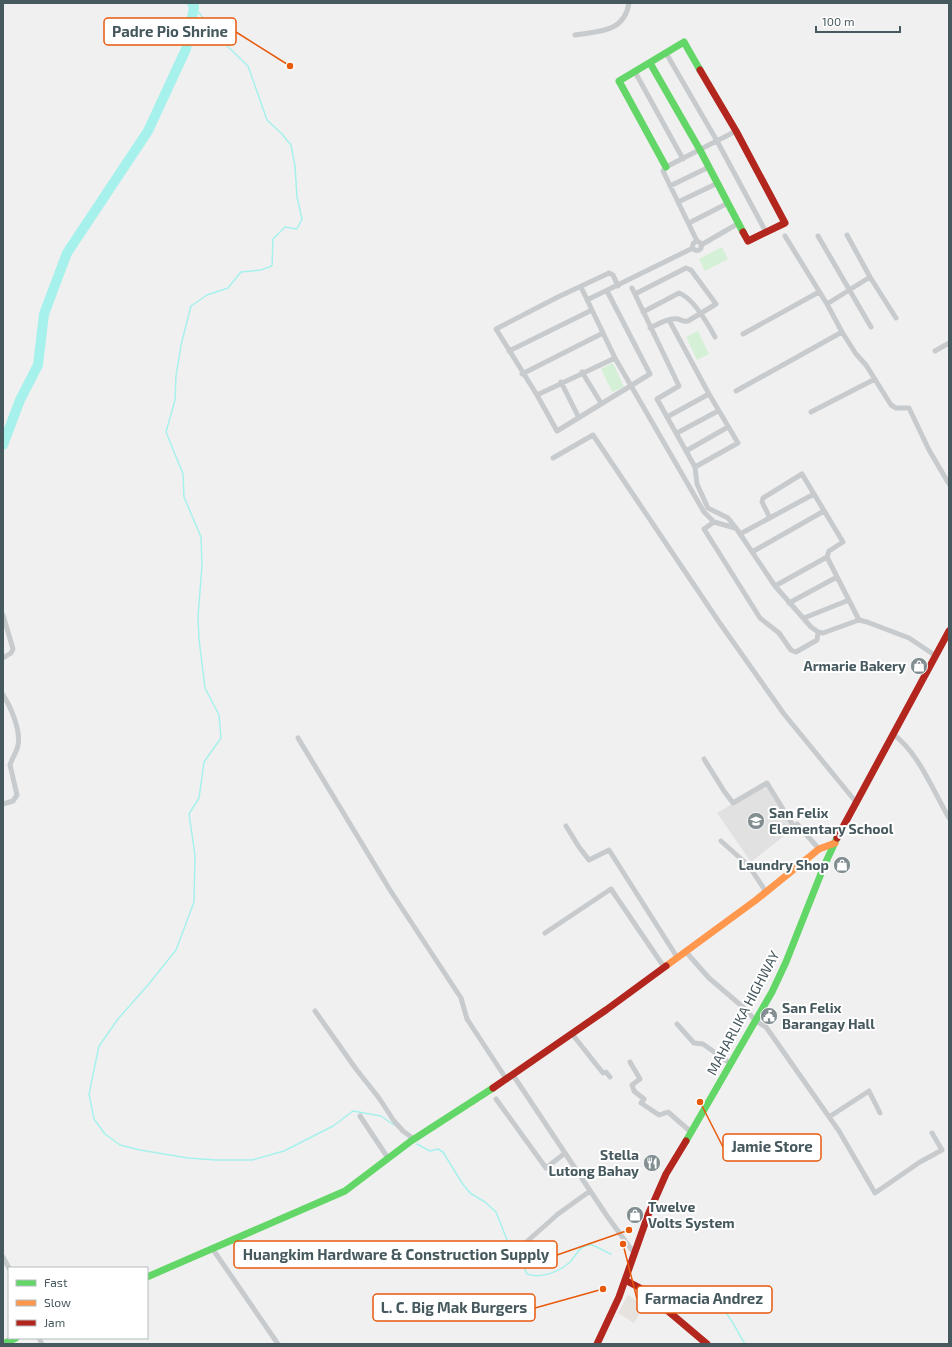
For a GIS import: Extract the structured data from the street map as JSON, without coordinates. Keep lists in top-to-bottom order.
{
  "streets": {
    "main road": ["MAHARLIKA HIGHWAY"]
  },
  "places": {
    "other": [
      "Padre Pio Shrine",
      "Jamie Store",
      "Huangkim Hardware & Construction Supply",
      "Farmacia Andrez",
      "L. C. Big Mak Burgers"
    ],
    "shop": ["Armarie Bakery", "Laundry Shop", "Twelve Volts System"],
    "school or university": ["San Felix Elementary School"],
    "public building": ["San Felix Barangay Hall"],
    "restaurant": ["Stella Lutong Bahay"]
  },
  "legend": ["Fast", "Slow", "Jam"],
  "scale_bar": "100 m"
}
